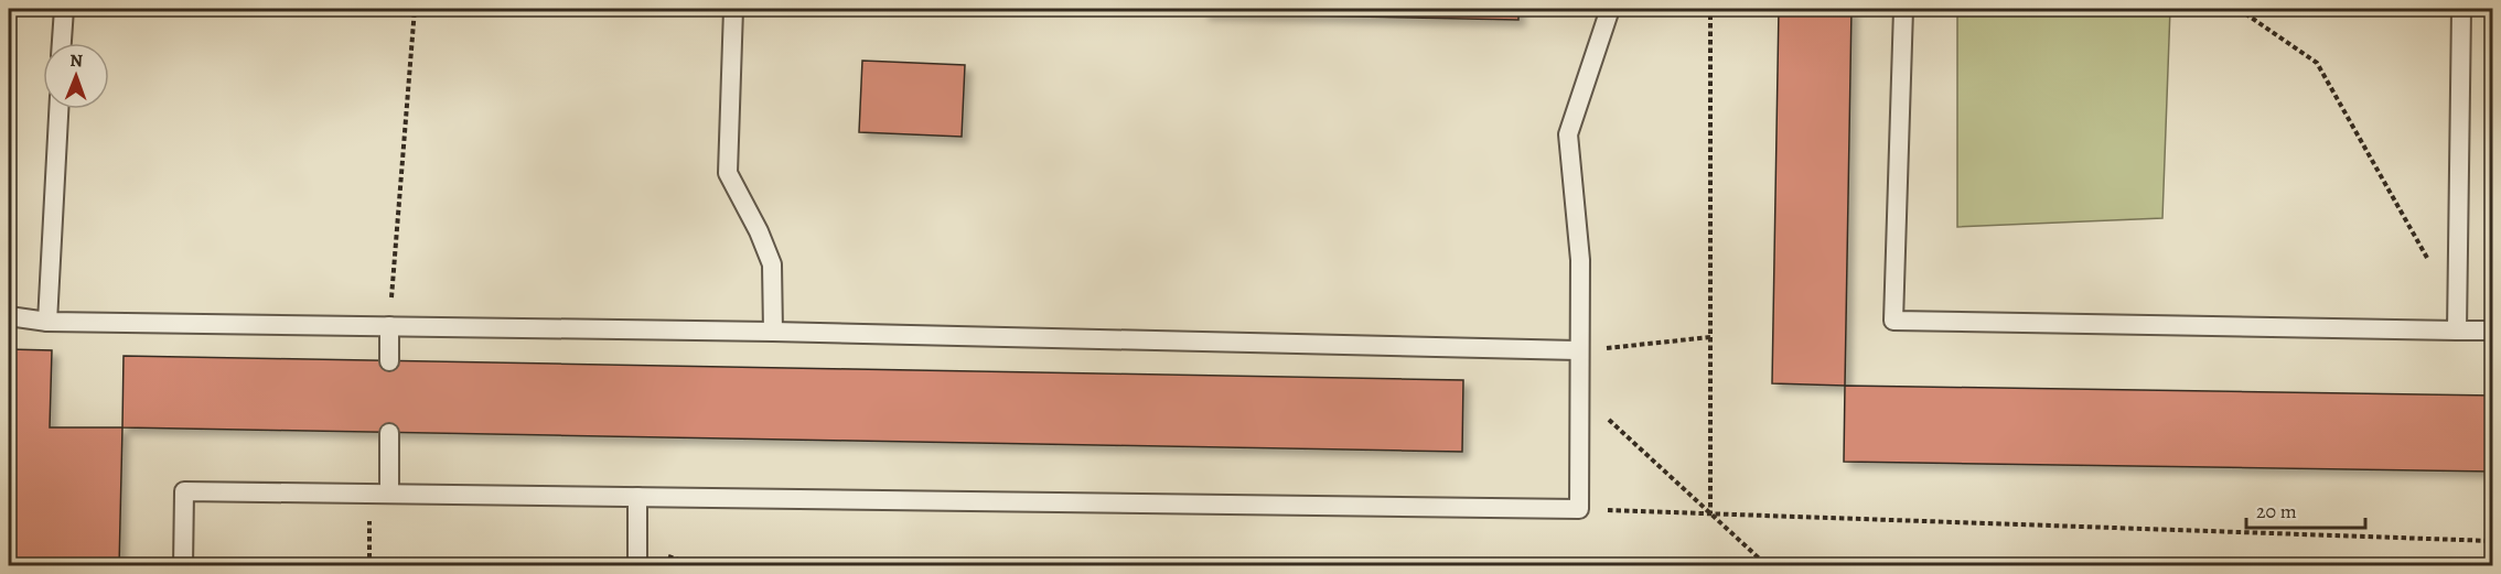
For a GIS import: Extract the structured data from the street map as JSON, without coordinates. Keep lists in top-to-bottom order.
{
  "scale_bar": "20 m",
  "north": "top"
}
